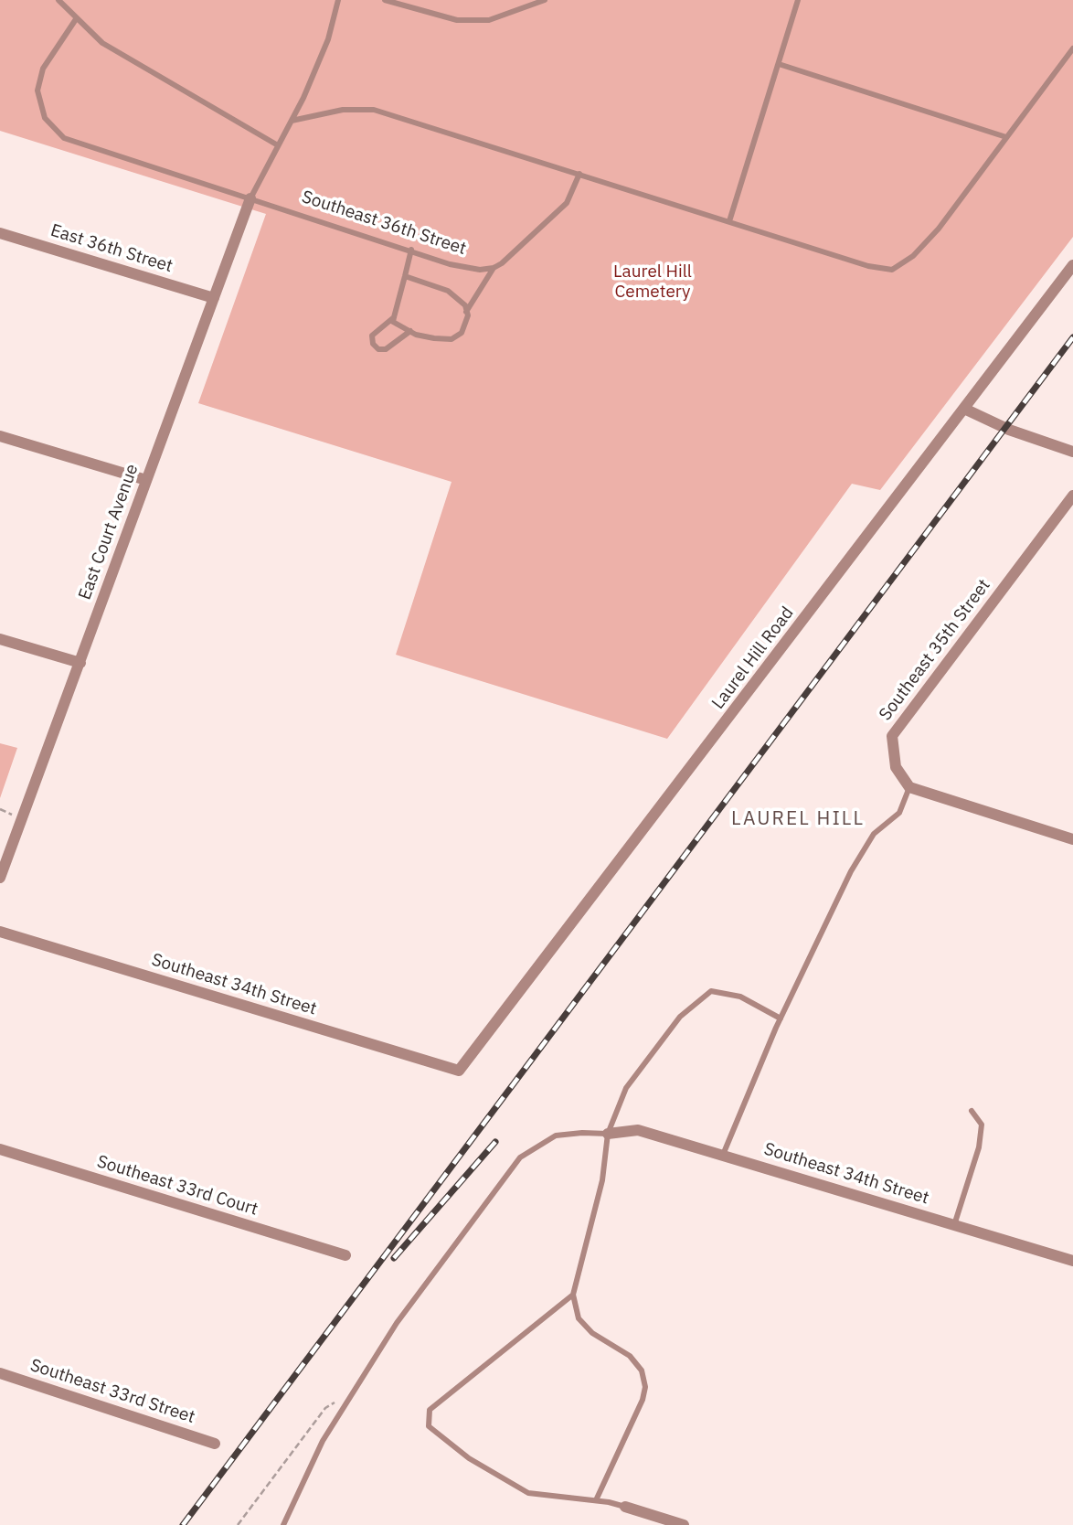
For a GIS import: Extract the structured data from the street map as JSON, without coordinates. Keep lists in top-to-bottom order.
{
  "streets": {
    "street": [
      "East 36th Street",
      "East Court Avenue",
      "Southeast 35th Street",
      "Laurel Hill Road",
      "Southeast 34th Street",
      "Southeast 33rd Court",
      "Southeast 33rd Street"
    ],
    "lane": ["Southeast 36th Street"]
  },
  "crossings": [
    ["Southeast 36th Street", "East Court Avenue"],
    ["East 36th Street", "East Court Avenue"],
    ["Laurel Hill Road", "Southeast 34th Street"]
  ],
  "districts": ["LAUREL HILL"],
  "parks": ["Laurel Hill Cemetery"]
}
